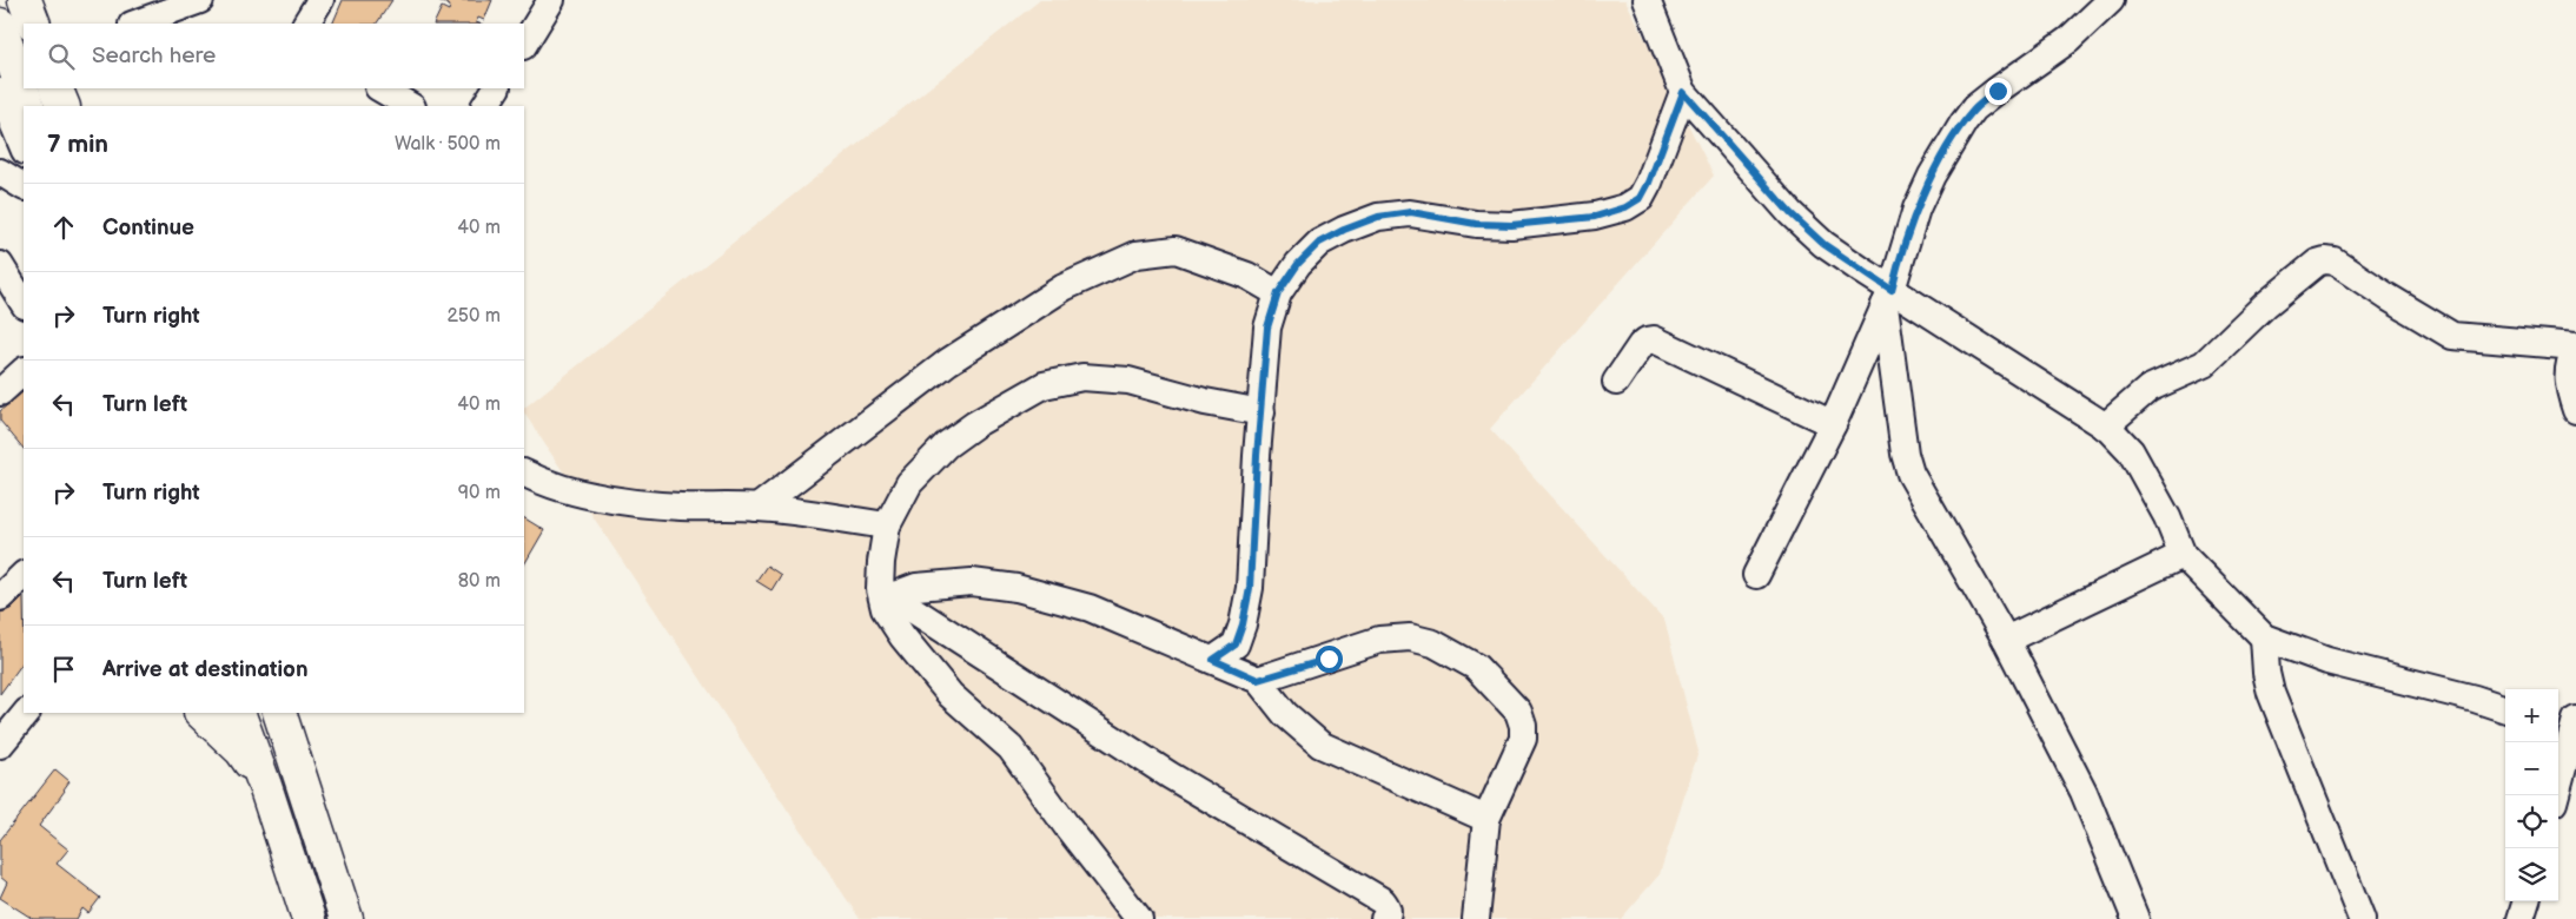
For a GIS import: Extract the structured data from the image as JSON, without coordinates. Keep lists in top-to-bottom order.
{
  "page": {
    "search": "Search here",
    "heading": ["7 min", "Walk · 500 m"],
    "list": [
      ["Continue", "40 m"],
      ["Turn right", "250 m"],
      ["Turn left", "40 m"],
      ["Turn right", "90 m"],
      ["Turn left", "80 m"],
      "Arrive at destination"
    ],
    "map_buttons": ["+", "−"]
  }
}
